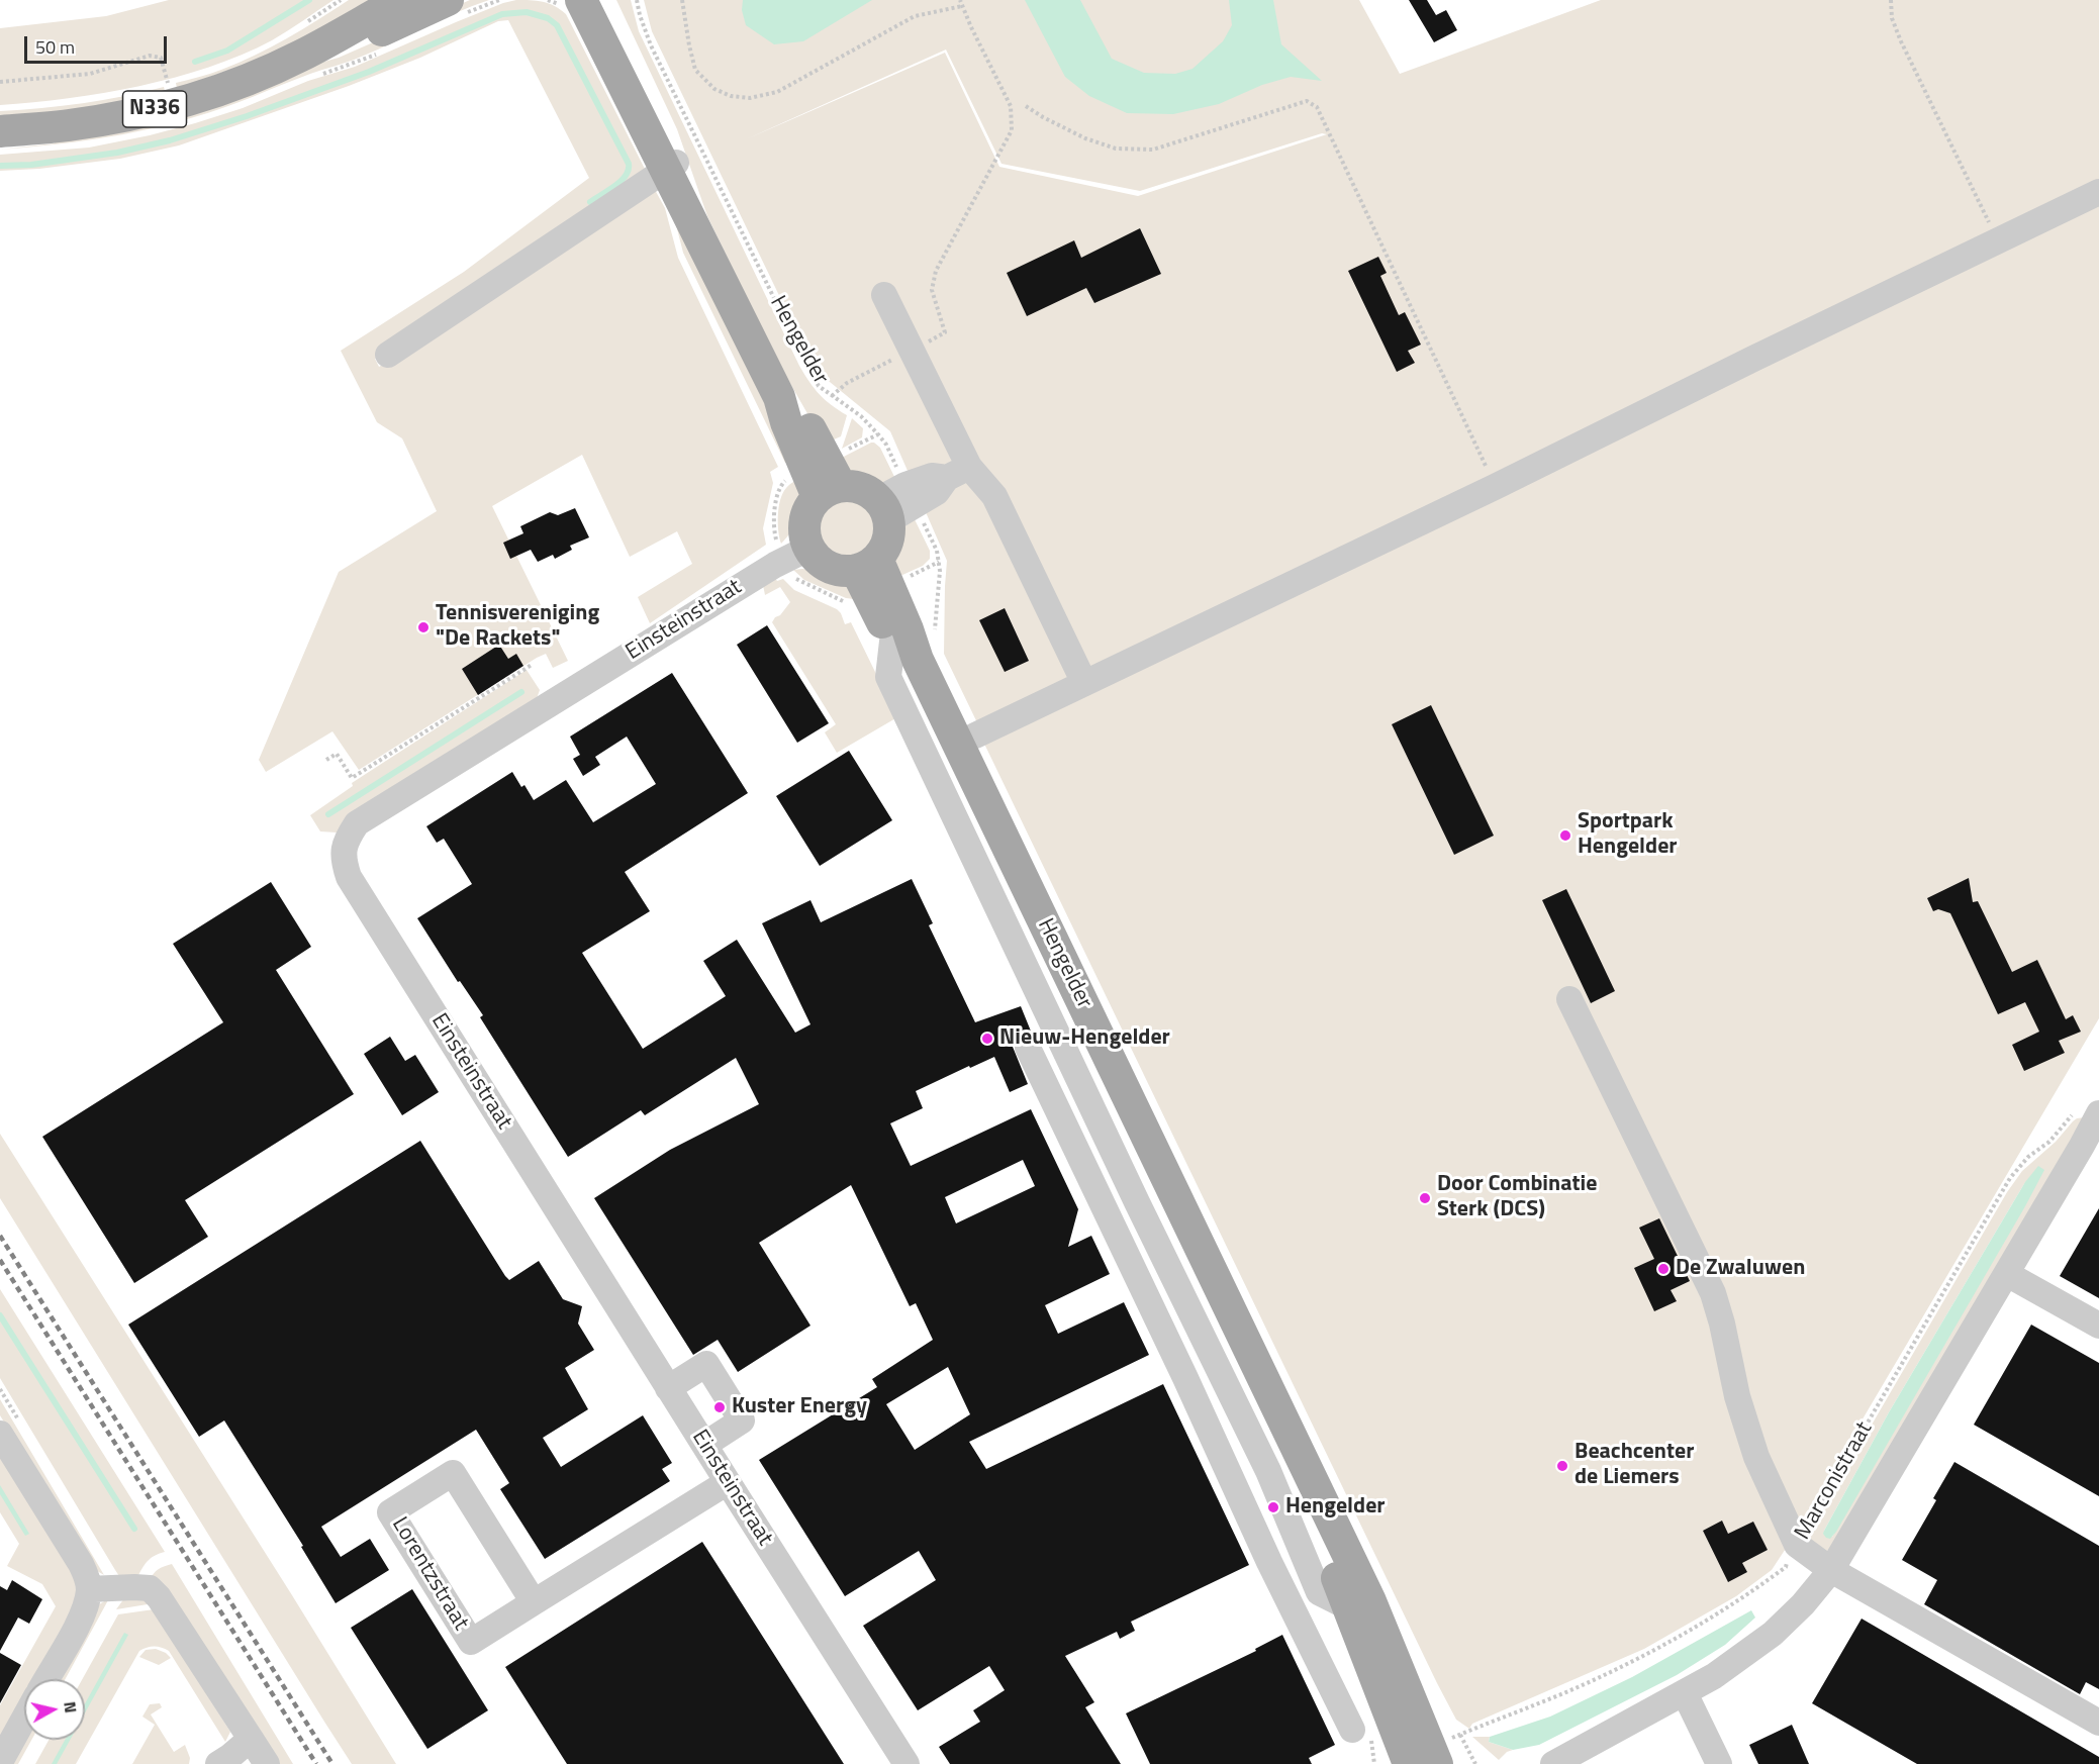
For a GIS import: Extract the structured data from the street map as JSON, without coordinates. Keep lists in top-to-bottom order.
{
  "streets": {
    "main road": ["N336", "Hengelder"],
    "street": ["Einsteinstraat", "Marconistraat", "Lorentzstraat"]
  },
  "crossings": [
    ["Einsteinstraat", "Lorentzstraat"]
  ],
  "places": [
    "Tennisvereniging \"De Rackets\"",
    "Sportpark Hengelder",
    "Nieuw-Hengelder",
    "Door Combinatie Sterk (DCS)",
    "De Zwaluwen",
    "Kuster Energy",
    "Beachcenter de Liemers",
    "Hengelder"
  ],
  "scale_bar": "50 m",
  "north": "right"
}
